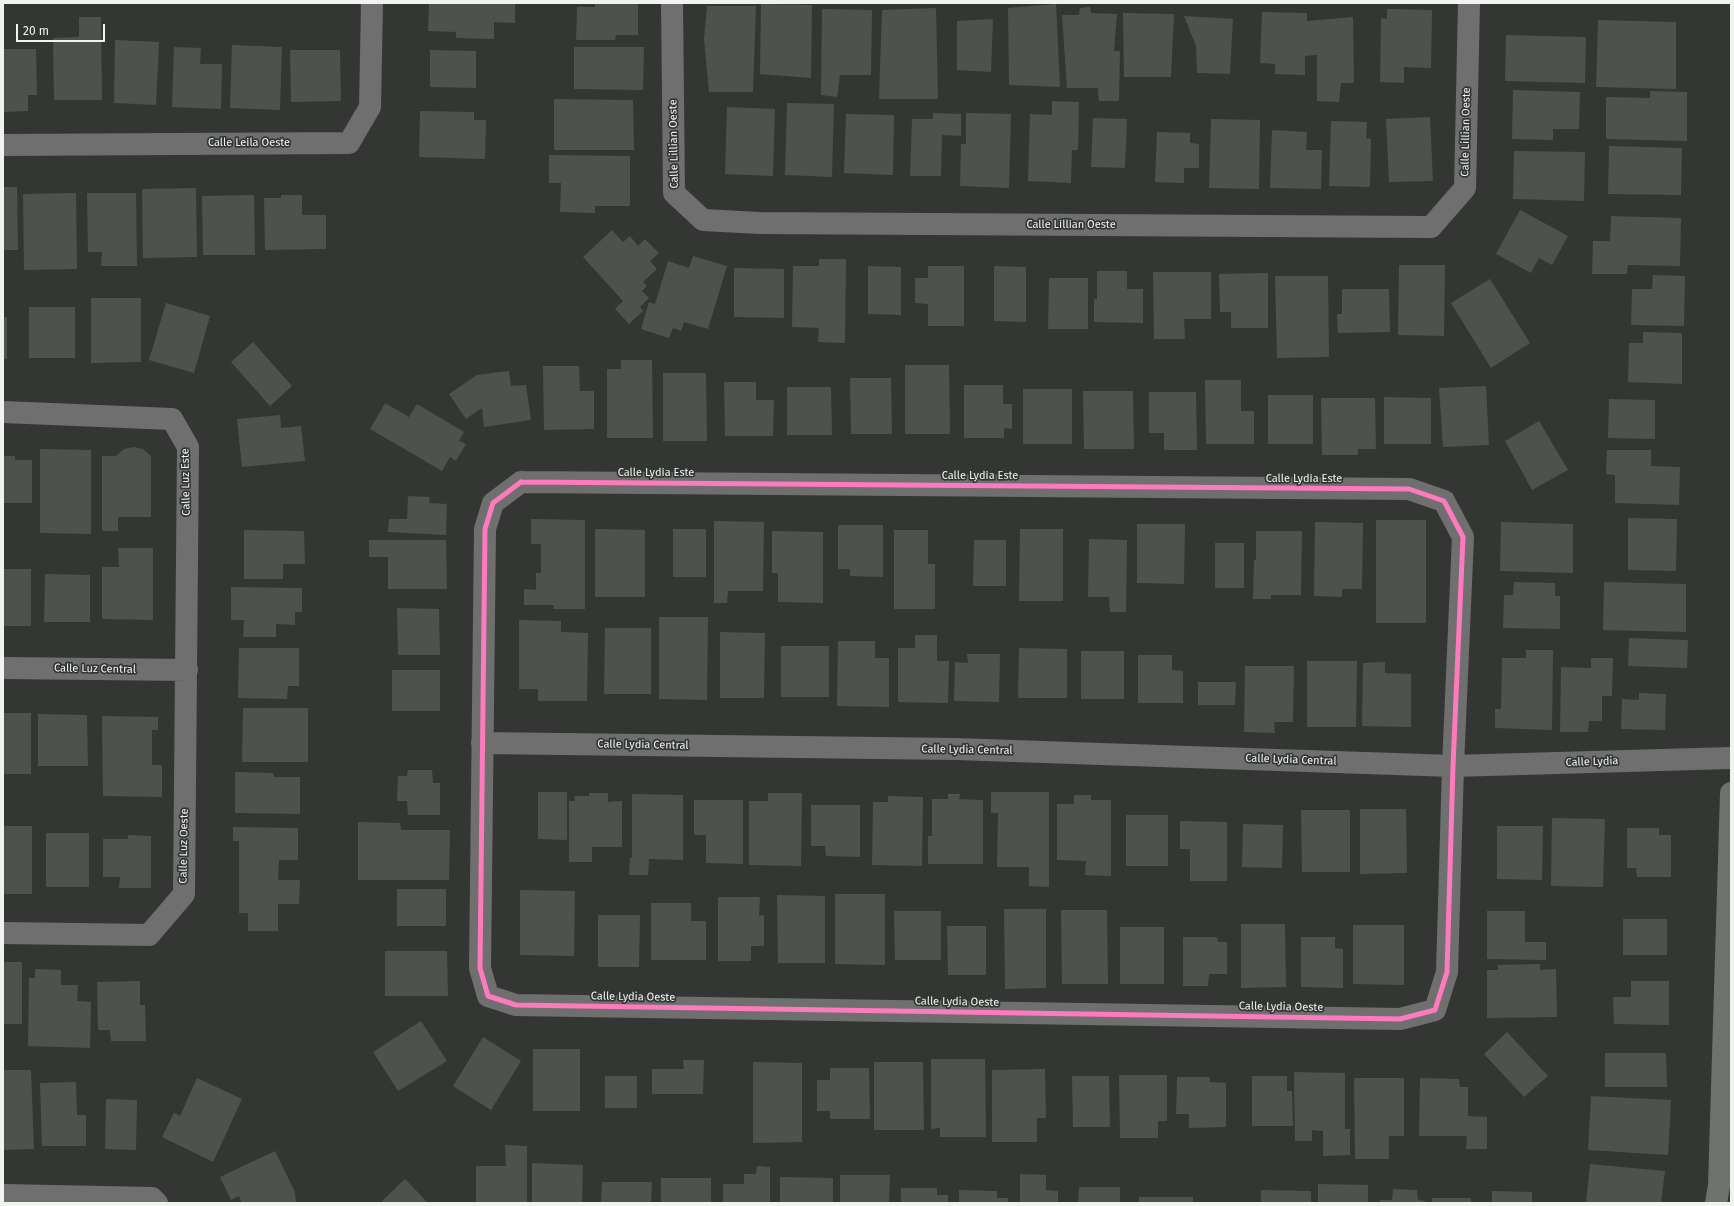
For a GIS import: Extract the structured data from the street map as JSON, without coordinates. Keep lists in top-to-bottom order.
{
  "streets": {
    "street": [
      "Calle Lillian Oeste",
      "Calle Leila Oeste",
      "Calle Lydia Este",
      "Calle Luz Este",
      "Calle Luz Central",
      "Calle Lydia Central",
      "Calle Lydia",
      "Calle Luz Oeste",
      "Calle Lydia Oeste"
    ]
  },
  "crossings": [
    ["Calle Lydia Este", "Calle Lydia Central"],
    ["Calle Lydia Este", "Calle Lydia"],
    ["Calle Lydia Este", "Calle Lydia Oeste"],
    ["Calle Luz Este", "Calle Luz Central"],
    ["Calle Luz Este", "Calle Luz Oeste"],
    ["Calle Luz Central", "Calle Luz Oeste"],
    ["Calle Lydia Central", "Calle Lydia"],
    ["Calle Lydia Central", "Calle Lydia Oeste"],
    ["Calle Lydia", "Calle Lydia Oeste"]
  ],
  "scale_bar": "20 m"
}
